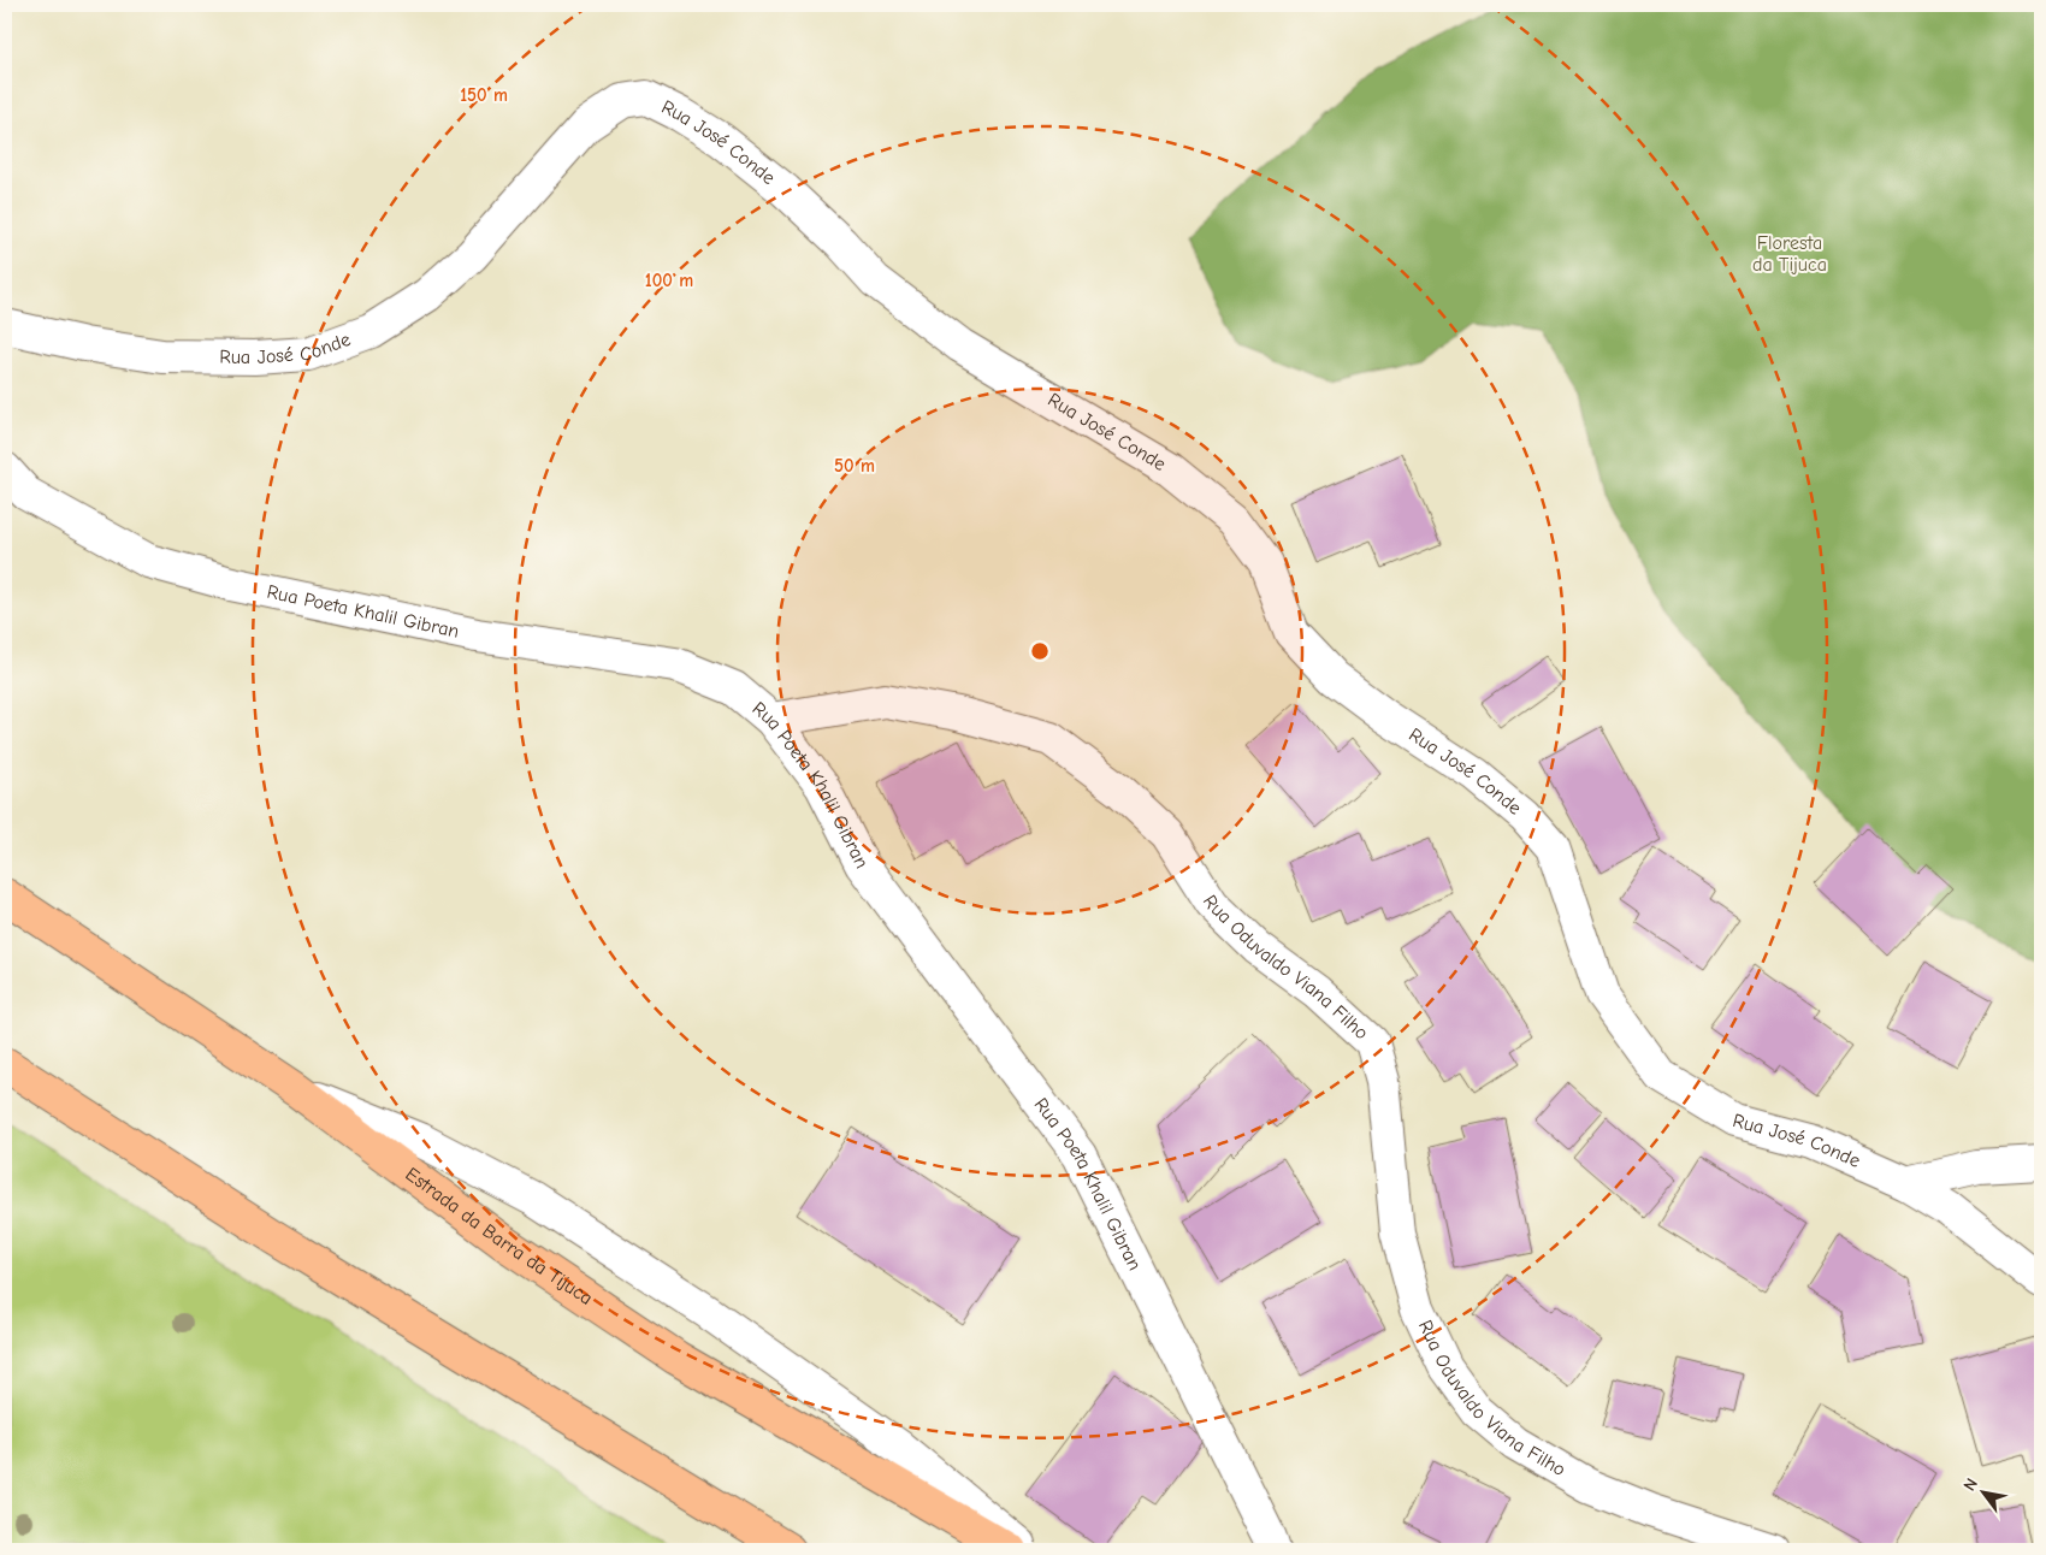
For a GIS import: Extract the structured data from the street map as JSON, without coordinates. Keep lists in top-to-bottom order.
{
  "streets": {
    "main road": ["Estrada da Barra da Tijuca"],
    "street": ["Rua José Conde", "Rua Poeta Khalil Gibran", "Rua Oduvaldo Viana Filho"]
  },
  "crossings": [
    ["Rua Poeta Khalil Gibran", "Rua Oduvaldo Viana Filho"]
  ],
  "parks": ["Floresta da Tijuca"],
  "north": "top left",
  "rings": ["150 m", "100 m", "50 m"]
}
